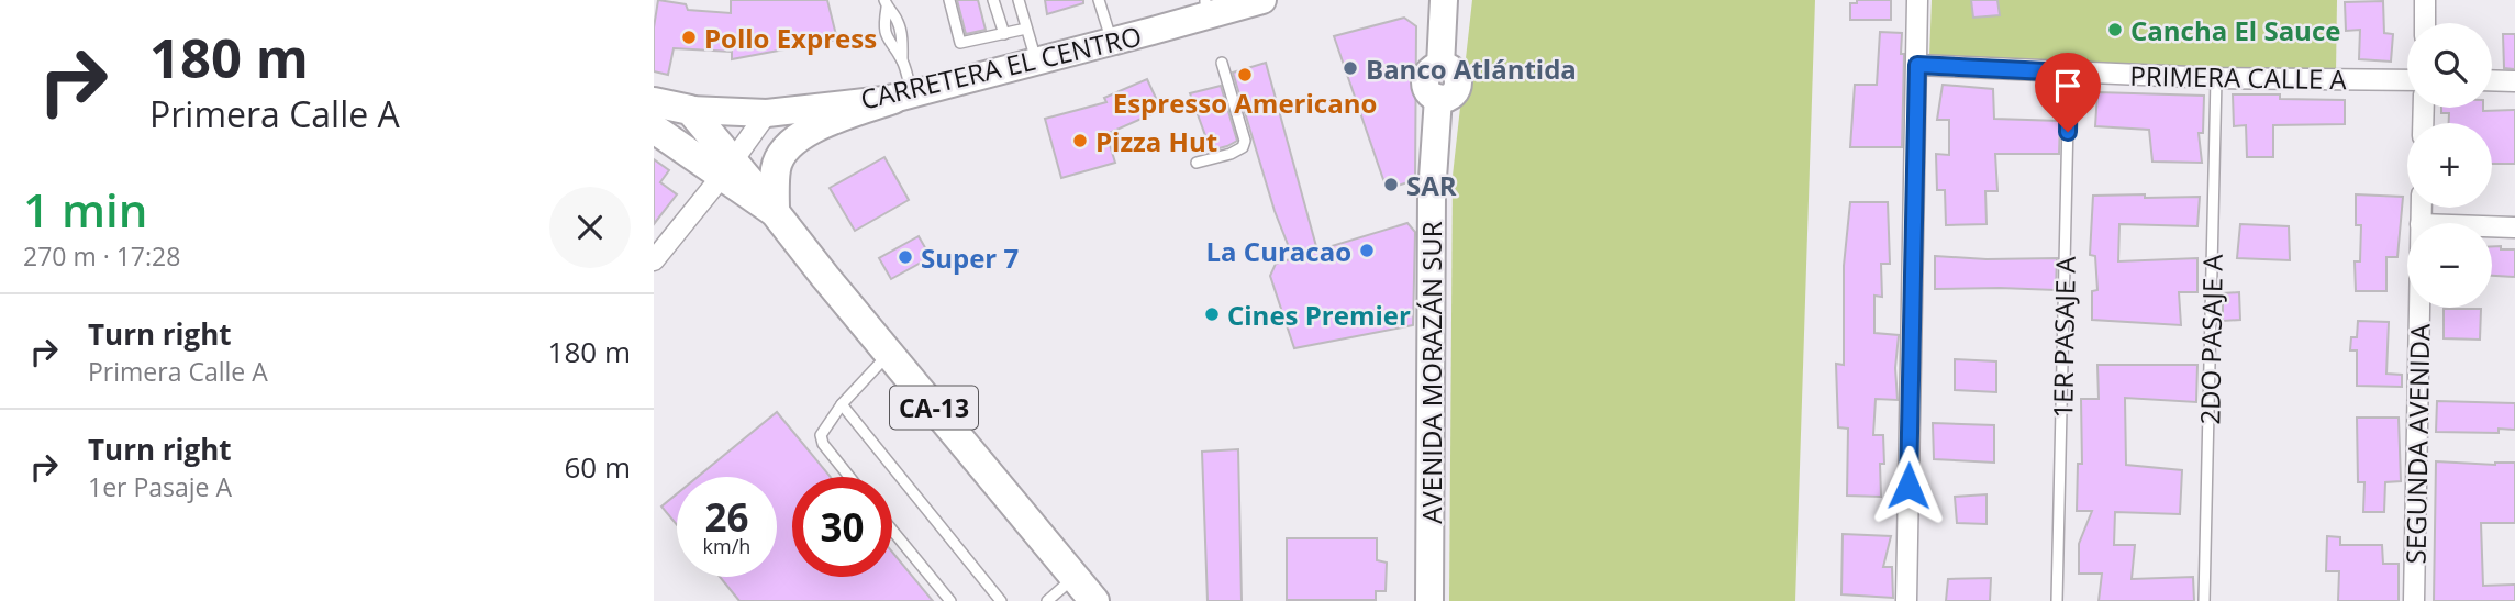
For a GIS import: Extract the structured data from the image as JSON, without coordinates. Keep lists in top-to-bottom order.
{
  "streets": {
    "main road": ["CA-13"],
    "street": [
      "CARRETERA EL CENTRO",
      "PRIMERA CALLE A",
      "AVENIDA MORAZÁN SUR",
      "SEGUNDA AVENIDA"
    ],
    "lane": ["1ER PASAJE A", "2DO PASAJE A"]
  },
  "crossings": [
    ["CARRETERA EL CENTRO", "CA-13"],
    ["PRIMERA CALLE A", "1ER PASAJE A"],
    ["PRIMERA CALLE A", "2DO PASAJE A"]
  ],
  "places": [
    "Cancha El Sauce",
    "Pollo Express",
    "Banco Atlántida",
    "Espresso Americano",
    "Pizza Hut",
    "SAR",
    "La Curacao",
    "Super 7",
    "Cines Premier"
  ],
  "page": {
    "turn": ["180 m", "Primera Calle A"],
    "map_buttons": ["+", "−"],
    "heading": ["1 min", "270 m · 17:28"],
    "list": [
      {
        "name": "Turn right",
        "note": "Primera Calle A",
        "value": "180 m"
      },
      {
        "name": "Turn right",
        "note": "1er Pasaje A",
        "value": "60 m"
      }
    ],
    "speed": "26 km/h",
    "limit": "30"
  }
}
